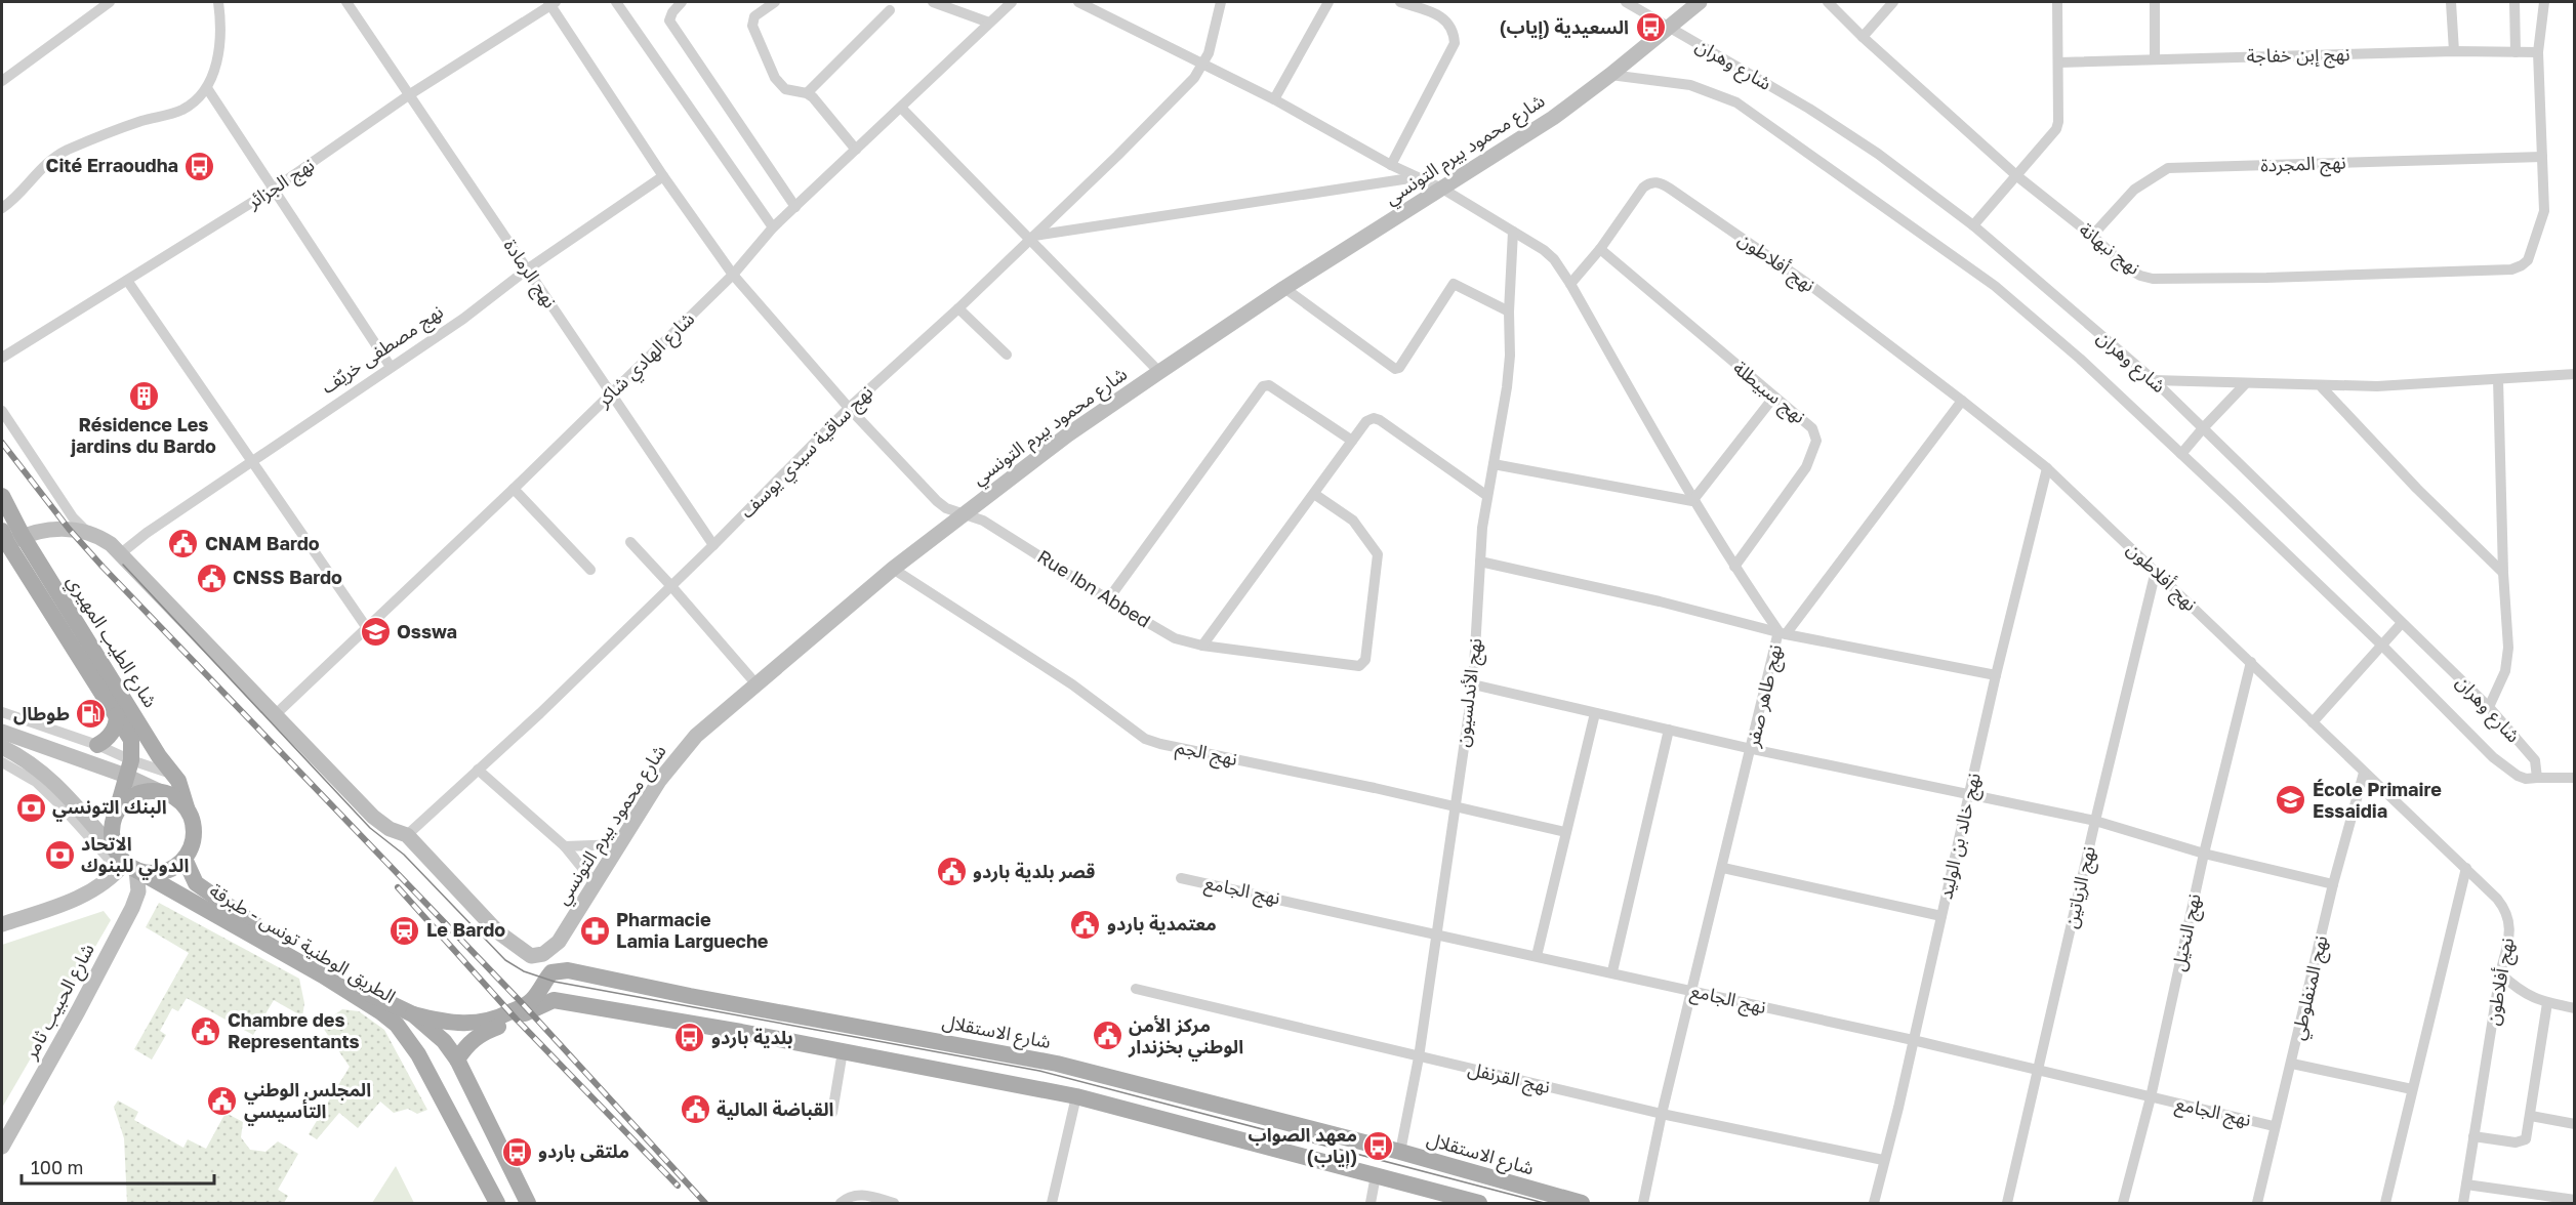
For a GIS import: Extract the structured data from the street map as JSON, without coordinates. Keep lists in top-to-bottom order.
{
  "streets": {
    "main road": [
      "شارع محمود بيرم التونسي",
      "شارع الطيب المهيري",
      "الطريق الوطنية تونس - طبرقة",
      "شارع الحبيب ثامر",
      "شارع الاستقلال"
    ],
    "street": [
      "نهج إبن خفاجة",
      "شارع وهران",
      "نهج المجردة",
      "نهج الجزائر",
      "نهج نبهانة",
      "نهج أفلاطون",
      "نهج الرمادة",
      "نهج مصطفى خريّف",
      "شارع الهادي شاكر",
      "نهج سبيطلة",
      "نهج ساقية سيدي يوسف",
      "Rue Ibn Abbed",
      "نهج الأندلسيون",
      "نهج طاهر صفر",
      "نهج الجم",
      "نهج خالد بن الوليد",
      "نهج الزياتين",
      "نهج الجامع",
      "نهج النخيل",
      "نهج المنفلوطي",
      "نهج القرنفل"
    ]
  },
  "crossings": [
    ["شارع وهران", "شارع محمود بيرم التونسي"],
    ["شارع محمود بيرم التونسي", "نهج ساقية سيدي يوسف"],
    ["شارع محمود بيرم التونسي", "Rue Ibn Abbed"],
    ["شارع محمود بيرم التونسي", "نهج طاهر صفر"],
    ["شارع محمود بيرم التونسي", "نهج الجم"],
    ["نهج المجردة", "نهج نبهانة"],
    ["نهج الجزائر", "نهج الرمادة"],
    ["نهج الجزائر", "Rue Ibn Abbed"],
    ["نهج أفلاطون", "نهج سبيطلة"],
    ["نهج أفلاطون", "نهج طاهر صفر"],
    ["نهج أفلاطون", "نهج خالد بن الوليد"],
    ["نهج أفلاطون", "نهج الزياتين"],
    ["نهج أفلاطون", "نهج النخيل"],
    ["نهج أفلاطون", "نهج المنفلوطي"],
    ["نهج الرمادة", "نهج مصطفى خريّف"],
    ["نهج الرمادة", "شارع الهادي شاكر"],
    ["نهج الرمادة", "نهج ساقية سيدي يوسف"],
    ["نهج مصطفى خريّف", "Rue Ibn Abbed"],
    ["شارع الهادي شاكر", "Rue Ibn Abbed"],
    ["نهج سبيطلة", "نهج طاهر صفر"],
    ["نهج ساقية سيدي يوسف", "Rue Ibn Abbed"],
    ["نهج ساقية سيدي يوسف", "نهج طاهر صفر"],
    ["شارع الطيب المهيري", "الطريق الوطنية تونس - طبرقة"],
    ["شارع الطيب المهيري", "شارع الحبيب ثامر"],
    ["نهج الأندلسيون", "نهج طاهر صفر"],
    ["نهج الأندلسيون", "نهج الجم"],
    ["نهج الأندلسيون", "نهج الجامع"],
    ["نهج الأندلسيون", "شارع الاستقلال"],
    ["نهج الأندلسيون", "نهج القرنفل"],
    ["نهج طاهر صفر", "نهج الجامع"],
    ["نهج طاهر صفر", "نهج القرنفل"],
    ["نهج خالد بن الوليد", "نهج الجامع"],
    ["نهج خالد بن الوليد", "نهج القرنفل"],
    ["نهج الزياتين", "نهج الجامع"],
    ["نهج الجامع", "نهج النخيل"],
    ["نهج الجامع", "نهج المنفلوطي"],
    ["الطريق الوطنية تونس - طبرقة", "شارع الحبيب ثامر"],
    ["الطريق الوطنية تونس - طبرقة", "شارع الاستقلال"]
  ],
  "places": {
    "bus stop": [
      "السعيدية (إياب)",
      "Cité Erraoudha",
      "بلدية باردو",
      "معهد الصواب (إياب)",
      "ملتقى باردو"
    ],
    "building": ["Résidence Les jardins du Bardo"],
    "public building": [
      "CNAM Bardo",
      "CNSS Bardo",
      "قصر بلدية باردو",
      "معتمدية باردو",
      "Chambre des Representants",
      "مركز الأمن الوطني بخزندار",
      "المجلس الوطني التأسيسي",
      "القباضة المالية"
    ],
    "school or university": ["Osswa", "École Primaire Essaidia"],
    "fuel station": ["طوطال"],
    "bank": ["البنك التونسي", "الاتحاد الدولي للبنوك"],
    "station": ["Le Bardo"],
    "pharmacy": ["Pharmacie Lamia Largueche"]
  },
  "scale_bar": "100 m"
}
